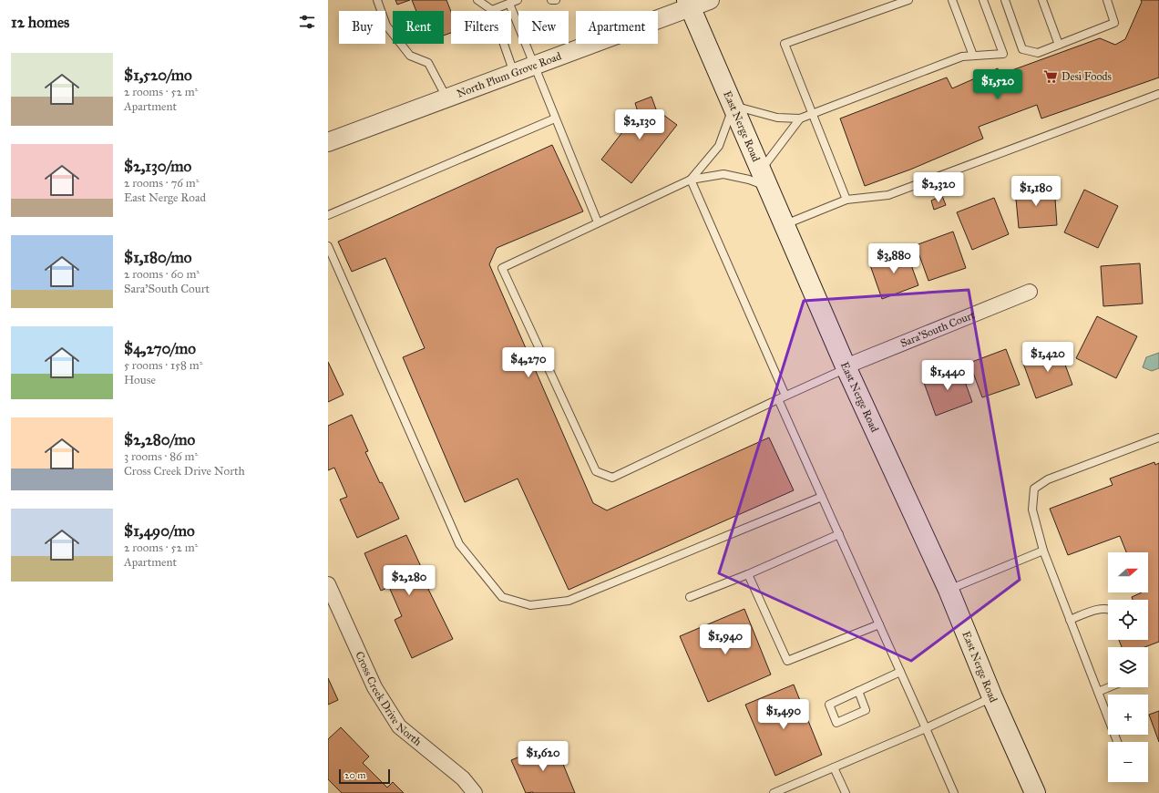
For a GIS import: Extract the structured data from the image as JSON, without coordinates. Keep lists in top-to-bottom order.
{
  "streets": {
    "main road": ["East Nerge Road"],
    "street": ["North Plum Grove Road", "Sara'South Court", "Cross Creek Drive North"]
  },
  "crossings": [
    ["North Plum Grove Road", "East Nerge Road"],
    ["East Nerge Road", "Sara'South Court"]
  ],
  "places": {
    "supermarket": ["Desi Foods"]
  },
  "scale_bar": "20 m",
  "north": "right",
  "page": {
    "heading": "12 homes",
    "chip": [
      "Buy",
      "Rent",
      "Filters",
      "New",
      "Apartment"
    ],
    "list": [
      {
        "name": "$1,520/mo",
        "note": "2 rooms · 52 m² · Apartment"
      },
      {
        "name": "$2,130/mo",
        "note": "2 rooms · 76 m² · East Nerge Road"
      },
      {
        "name": "$1,180/mo",
        "note": "2 rooms · 60 m² · Sara'South Court"
      },
      {
        "name": "$4,270/mo",
        "note": "5 rooms · 158 m² · House"
      },
      {
        "name": "$2,280/mo",
        "note": "3 rooms · 86 m² · Cross Creek Drive North"
      },
      {
        "name": "$1,490/mo",
        "note": "2 rooms · 52 m² · Apartment"
      }
    ],
    "price": [
      "$1,520",
      "$2,130",
      "$2,320",
      "$1,180",
      "$3,880",
      "$1,420",
      "$4,270",
      "$1,440",
      "$2,280",
      "$1,940",
      "$1,490",
      "$1,620"
    ],
    "map_buttons": ["+", "−"],
    "scale": "20 m"
  }
}
